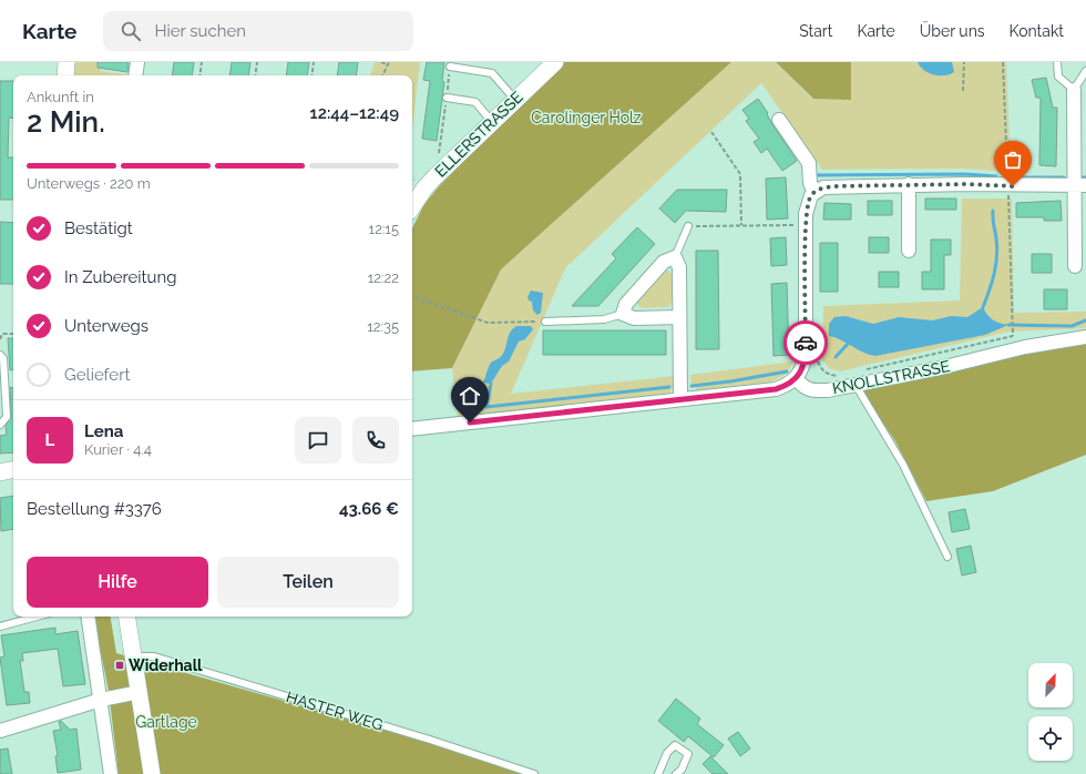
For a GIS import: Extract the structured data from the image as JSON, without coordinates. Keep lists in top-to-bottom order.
{
  "streets": {
    "street": ["ELLERSTRASSE", "KNOLLSTRASSE"],
    "lane": ["HASTER WEG"]
  },
  "parks": ["Carolinger Holz", "Gartlage"],
  "places": {
    "transit": ["Widerhall"]
  },
  "north": "top right",
  "page": {
    "header": "Karte",
    "search": "Hier suchen",
    "nav": [
      "Start",
      "Karte",
      "Über uns",
      "Kontakt"
    ],
    "heading": ["2 Min.", "Ankunft in", "12:44–12:49"],
    "panel": [
      "Lena",
      "Kurier · 4.4",
      "Bestellung #3376",
      "43.66 €"
    ],
    "bar": "Unterwegs · 220 m",
    "list": [
      ["Bestätigt", "12:15"],
      ["In Zubereitung", "12:22"],
      ["Unterwegs", "12:35"],
      "Geliefert"
    ],
    "round": "L",
    "buttons": ["Hilfe", "Teilen"]
  }
}
